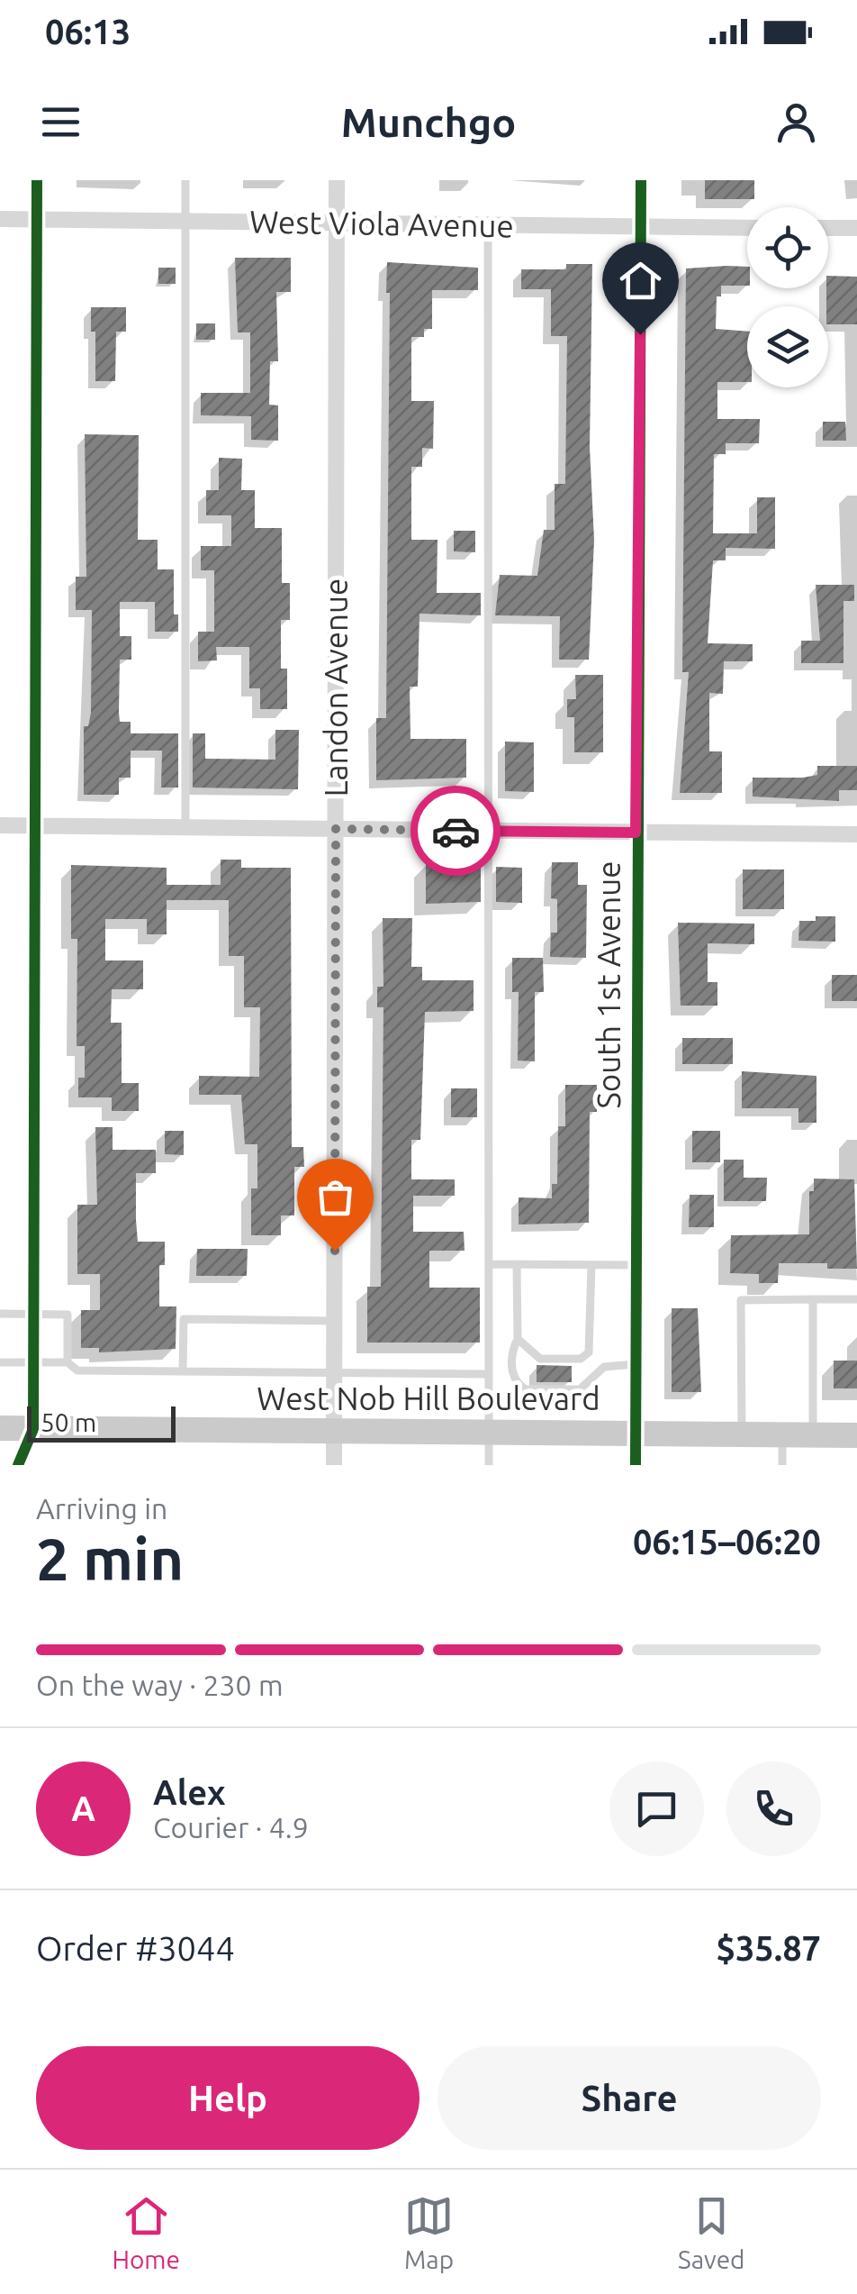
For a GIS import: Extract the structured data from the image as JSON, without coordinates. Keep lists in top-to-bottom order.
{
  "streets": {
    "main road": ["West Nob Hill Boulevard"],
    "street": ["West Viola Avenue", "Landon Avenue", "South 1st Avenue"]
  },
  "crossings": [
    ["West Viola Avenue", "Landon Avenue"],
    ["West Viola Avenue", "South 1st Avenue"],
    ["Landon Avenue", "West Nob Hill Boulevard"],
    ["South 1st Avenue", "West Nob Hill Boulevard"]
  ],
  "scale_bar": "50 m",
  "page": {
    "status": "06:13",
    "header": "Munchgo",
    "scale": "50 m",
    "heading": ["2 min", "Arriving in", "06:15–06:20"],
    "panel": [
      "Alex",
      "Courier · 4.9",
      "Order #3044",
      "$35.87"
    ],
    "bar": "On the way · 230 m",
    "round": "A",
    "buttons": ["Help", "Share"],
    "tabs": ["Home", "Map", "Saved"]
  }
}
